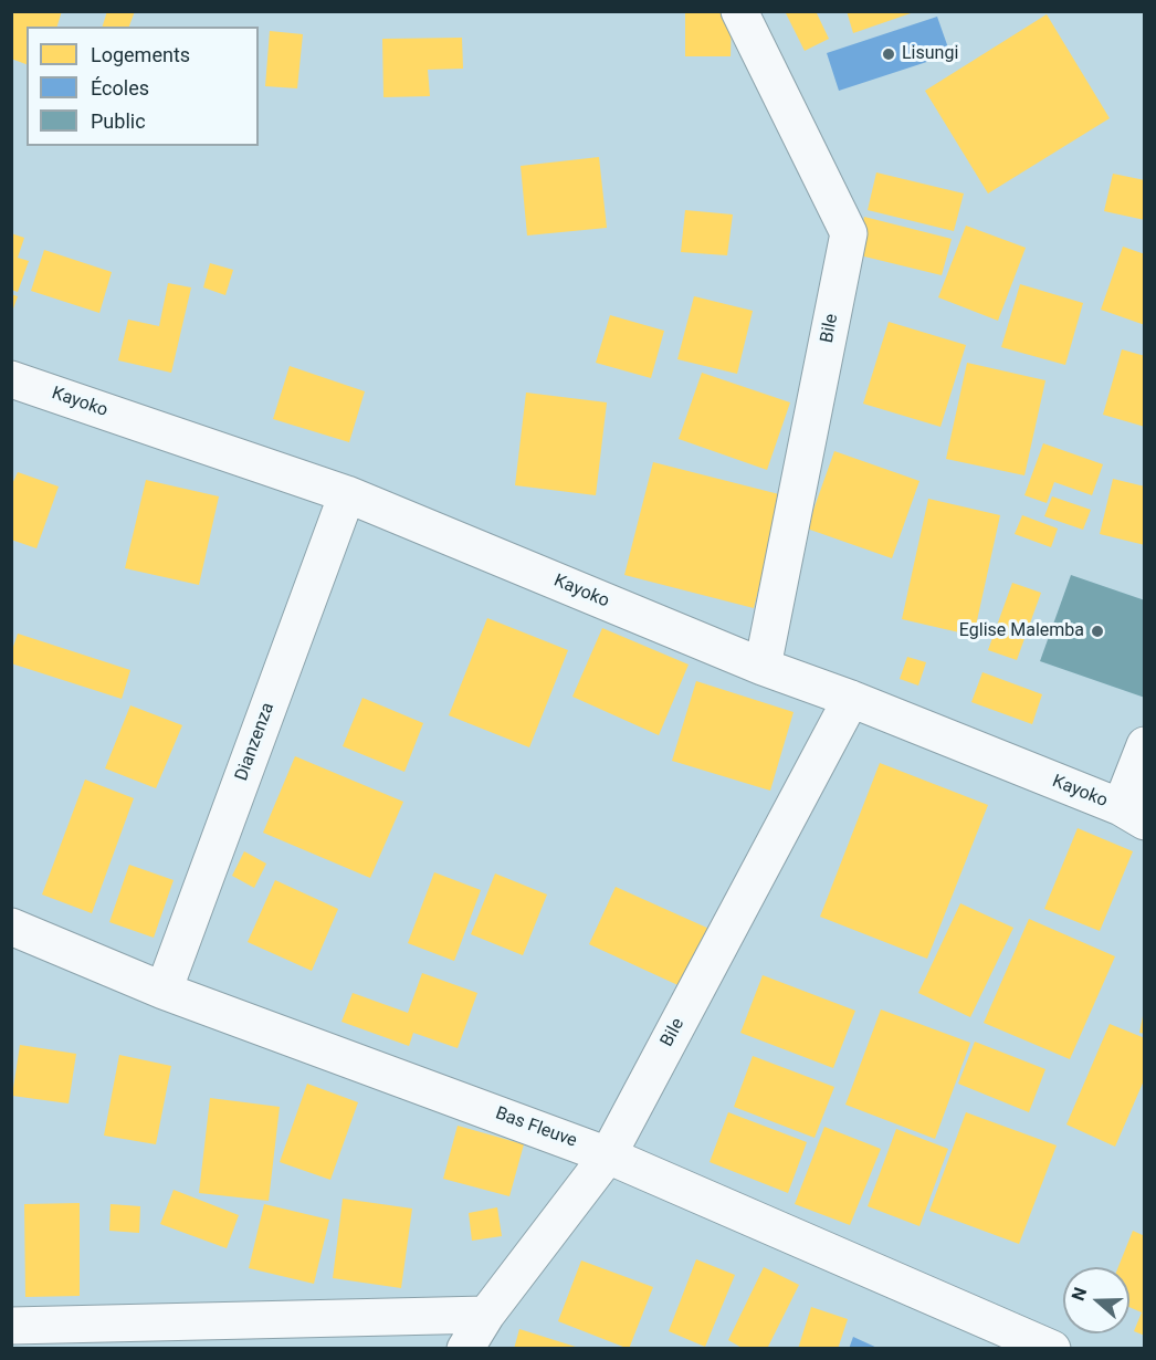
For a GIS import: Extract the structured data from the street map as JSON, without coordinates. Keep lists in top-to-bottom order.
{
  "streets": {
    "street": [
      "Bile",
      "Kayoko",
      "Dianzenza",
      "Bas Fleuve"
    ]
  },
  "crossings": [
    ["Bile", "Kayoko"],
    ["Bile", "Bas Fleuve"],
    ["Kayoko", "Dianzenza"],
    ["Dianzenza", "Bas Fleuve"]
  ],
  "places": ["Lisungi", "Eglise Malemba"],
  "legend": ["Logements", "Écoles", "Public"],
  "north": "left"
}
